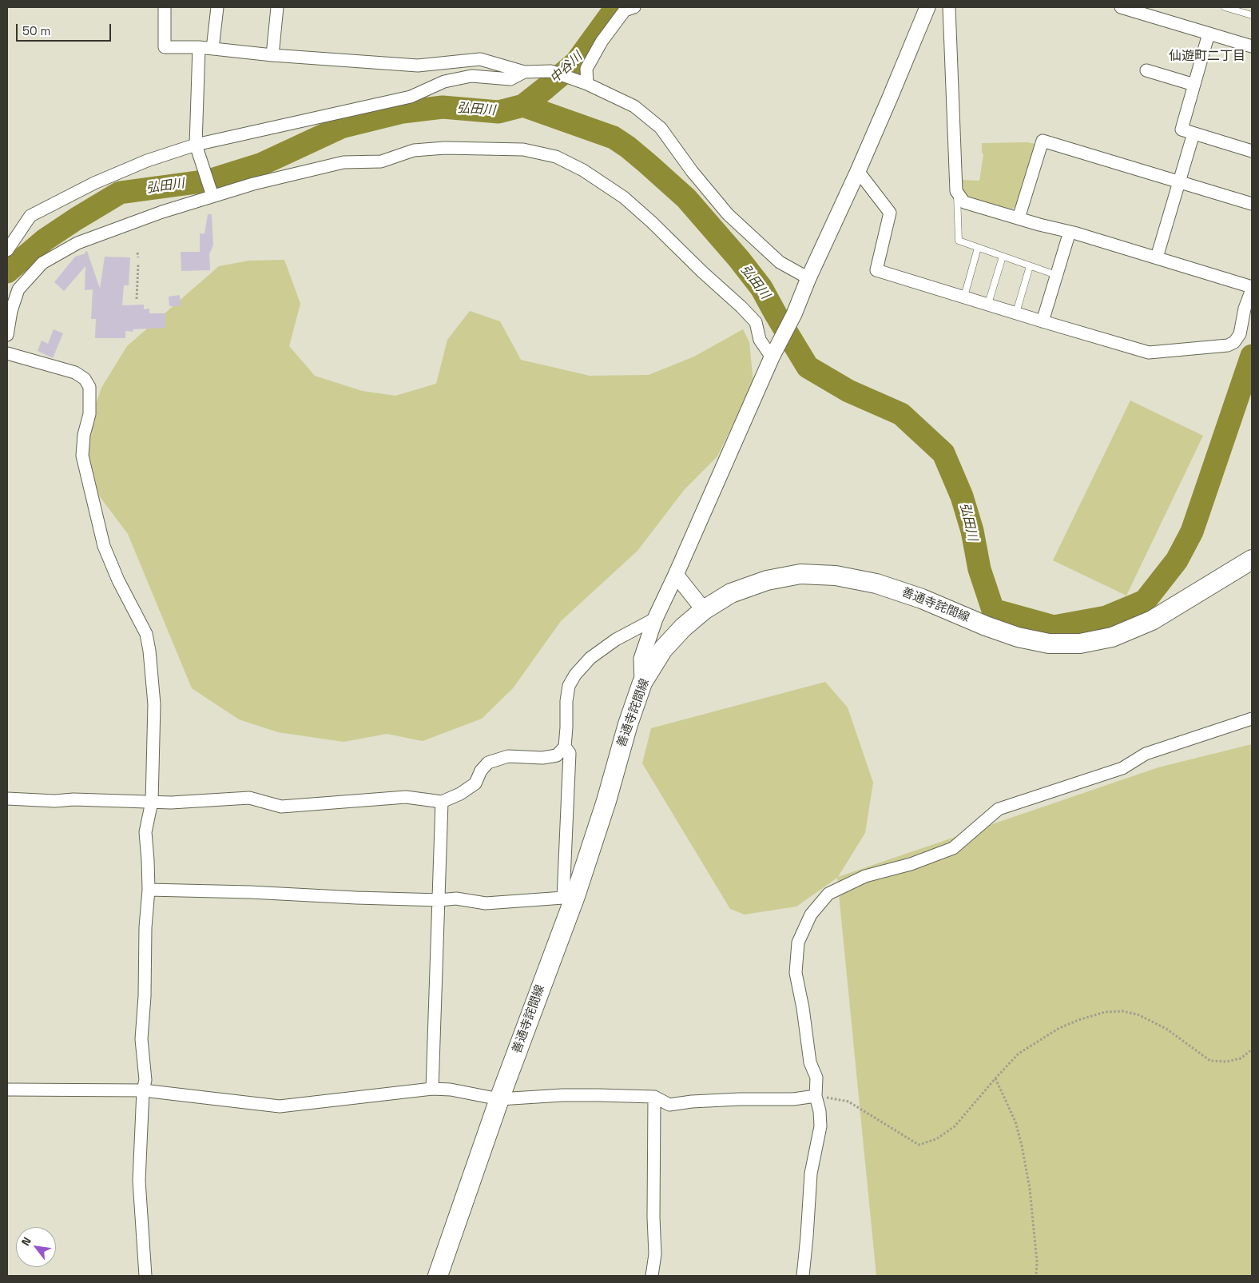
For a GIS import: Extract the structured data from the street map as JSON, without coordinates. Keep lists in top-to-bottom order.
{
  "streets": {
    "main road": ["善通寺詫間線"]
  },
  "districts": ["仙遊町二丁目"],
  "water": ["中谷川", "弘田川"],
  "scale_bar": "50 m",
  "north": "top left"
}
